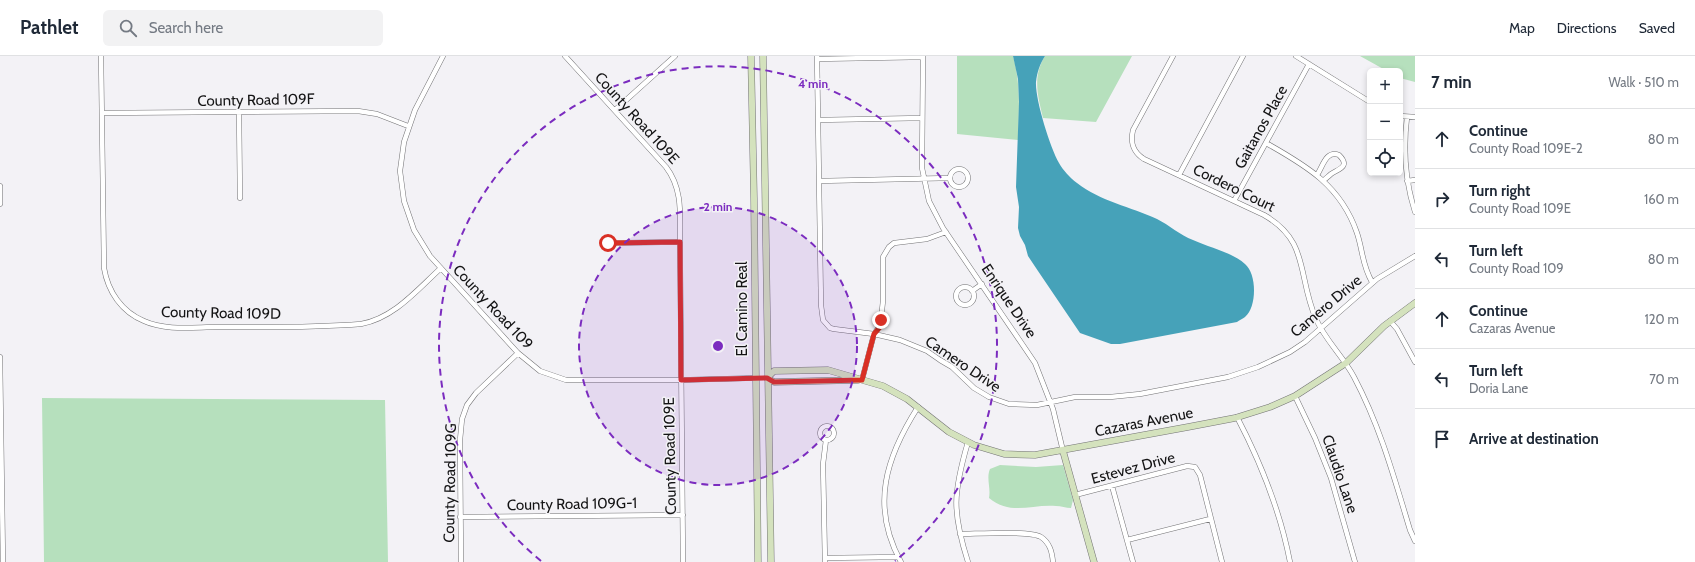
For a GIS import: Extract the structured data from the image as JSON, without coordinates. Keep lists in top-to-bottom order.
{
  "streets": {
    "main road": ["Enrique Drive", "El Camino Real", "Cazaras Avenue"],
    "street": [
      "County Road 109F",
      "County Road 109E",
      "Gaitanos Place",
      "Cordero Court",
      "Camero Drive",
      "County Road 109",
      "County Road 109D",
      "Estevez Drive",
      "Claudio Lane",
      "County Road 109G",
      "County Road 109G-1"
    ]
  },
  "crossings": [
    ["County Road 109F", "County Road 109"],
    ["County Road 109F", "County Road 109D"],
    ["County Road 109E", "County Road 109"],
    ["County Road 109E", "County Road 109G-1"],
    ["Gaitanos Place", "Cordero Court"],
    ["Cordero Court", "Camero Drive"],
    ["Cordero Court", "Cazaras Avenue"],
    ["Enrique Drive", "Camero Drive"],
    ["Enrique Drive", "Cazaras Avenue"],
    ["Enrique Drive", "Estevez Drive"],
    ["County Road 109", "El Camino Real"],
    ["County Road 109", "County Road 109D"],
    ["County Road 109", "County Road 109G"],
    ["El Camino Real", "Cazaras Avenue"],
    ["Cazaras Avenue", "Claudio Lane"],
    ["County Road 109G", "County Road 109G-1"]
  ],
  "page": {
    "header": "Pathlet",
    "search": "Search here",
    "nav": ["Map", "Directions", "Saved"],
    "heading": ["7 min", "Walk · 510 m"],
    "map_buttons": ["+", "−"],
    "list": [
      ["Continue", "County Road 109E-2", "80 m"],
      ["Turn right", "County Road 109E", "160 m"],
      ["Turn left", "County Road 109", "80 m"],
      ["Continue", "Cazaras Avenue", "120 m"],
      ["Turn left", "Doria Lane", "70 m"],
      "Arrive at destination"
    ]
  },
  "rings": ["4 min", "2 min"]
}
